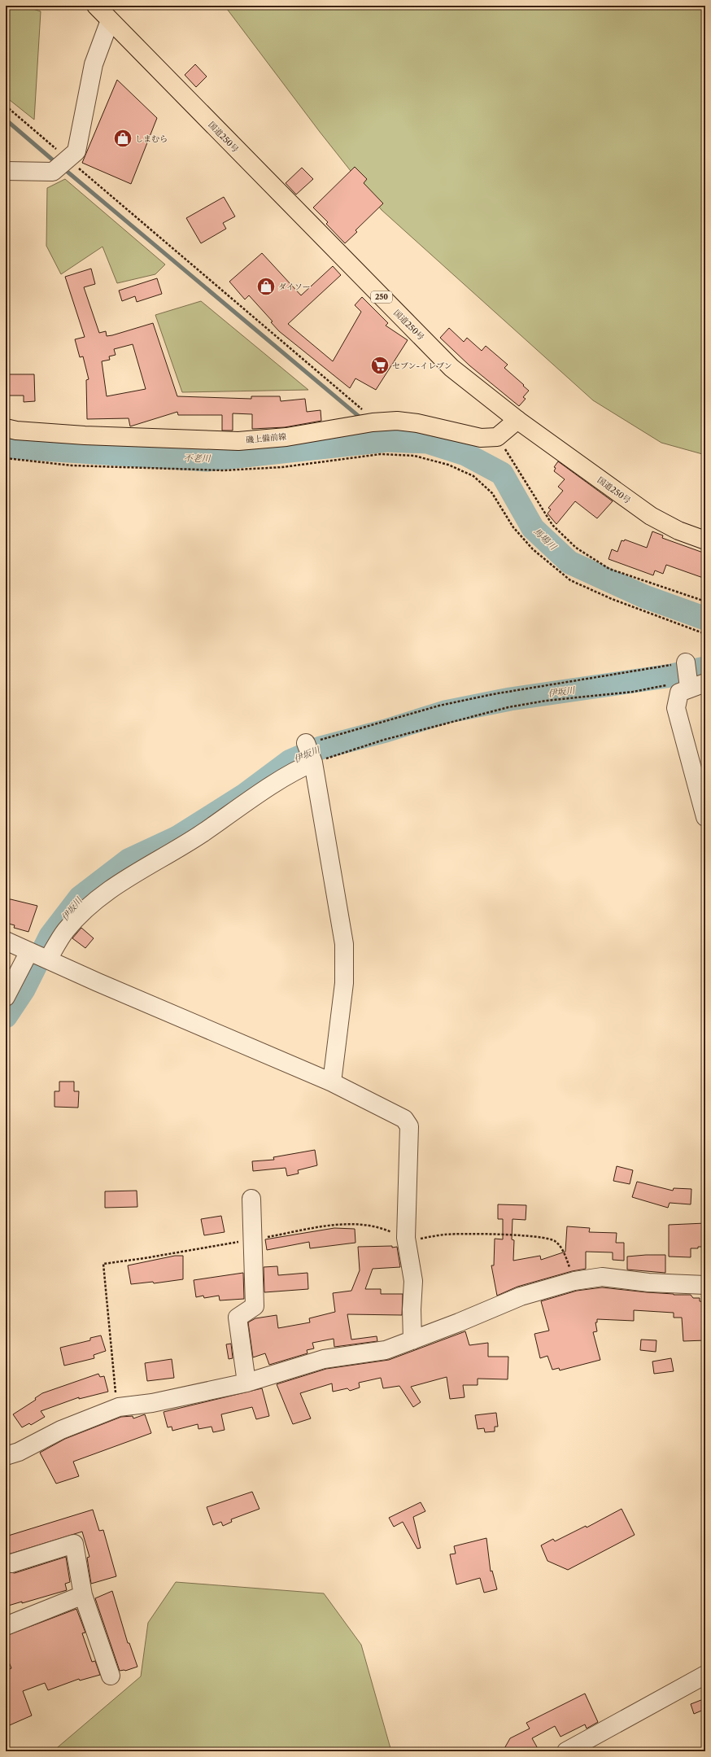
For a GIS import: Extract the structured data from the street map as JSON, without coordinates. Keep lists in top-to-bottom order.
{
  "streets": {
    "main road": ["国道250号", "250", "磯上備前線"]
  },
  "water": ["不老川", "馬場川", "伊坂川"],
  "places": {
    "shop": ["しまむら", "ダイソー"],
    "supermarket": ["セブン-イレブン"]
  }
}
